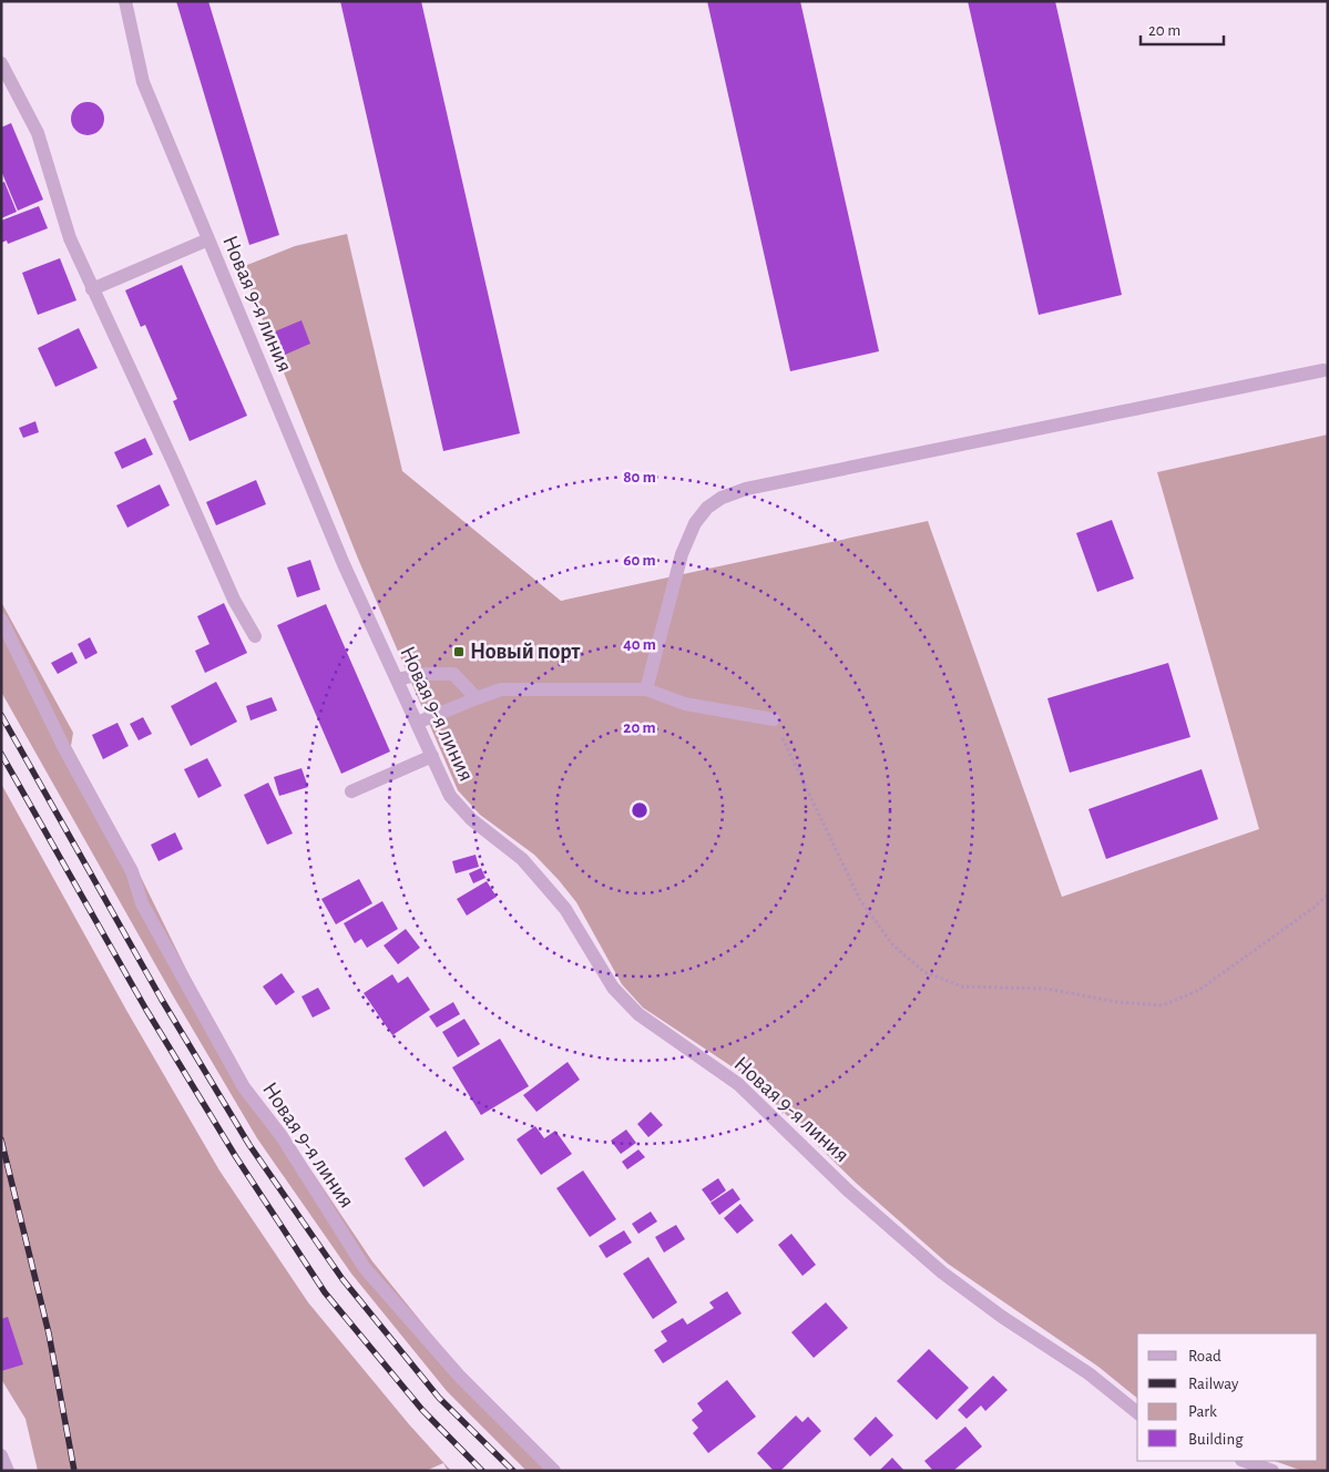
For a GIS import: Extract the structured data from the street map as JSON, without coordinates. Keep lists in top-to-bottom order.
{
  "streets": {
    "street": ["Новая 9-я линия"]
  },
  "places": {
    "transit": ["Новый порт"]
  },
  "legend": [
    "Road",
    "Railway",
    "Park",
    "Building"
  ],
  "scale_bar": "20 m",
  "rings": [
    "80 m",
    "60 m",
    "40 m",
    "20 m"
  ]
}
